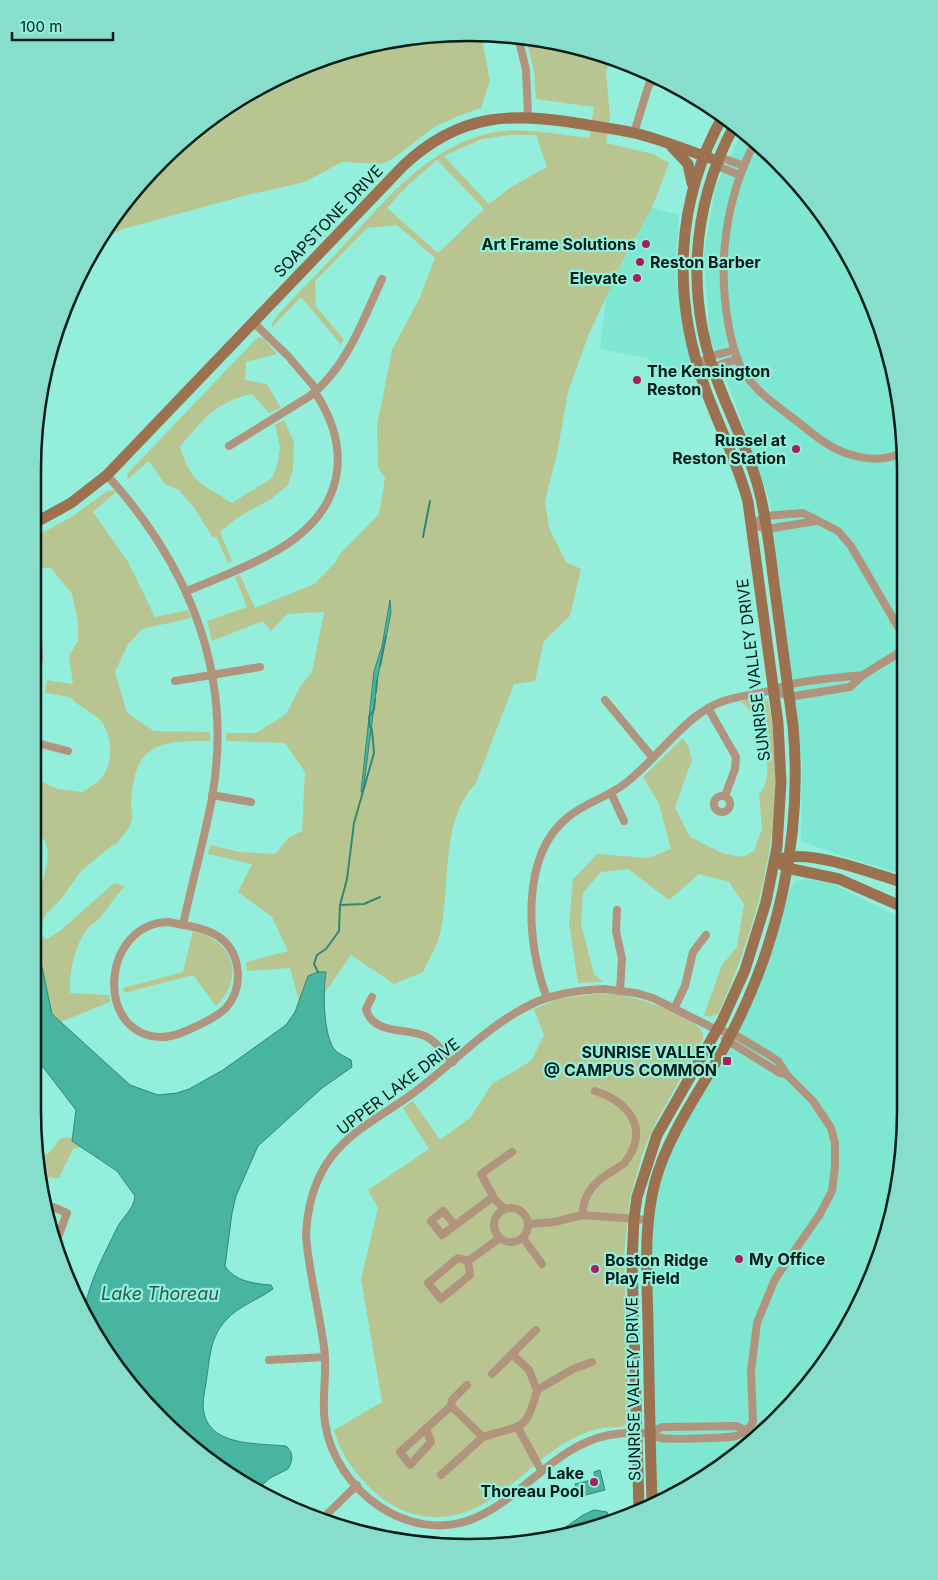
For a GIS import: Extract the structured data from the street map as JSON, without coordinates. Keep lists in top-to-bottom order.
{
  "streets": {
    "main road": ["SOAPSTONE DRIVE", "SUNRISE VALLEY DRIVE"],
    "street": ["UPPER LAKE DRIVE"]
  },
  "crossings": [
    ["SOAPSTONE DRIVE", "SUNRISE VALLEY DRIVE"],
    ["SUNRISE VALLEY DRIVE", "UPPER LAKE DRIVE"]
  ],
  "water": ["Lake Thoreau"],
  "places": {
    "other": [
      "Art Frame Solutions",
      "Reston Barber",
      "Elevate",
      "The Kensington Reston",
      "Russel at Reston Station",
      "My Office",
      "Boston Ridge Play Field",
      "Lake Thoreau Pool"
    ],
    "transit": ["SUNRISE VALLEY @ CAMPUS COMMON"]
  },
  "scale_bar": "100 m"
}
